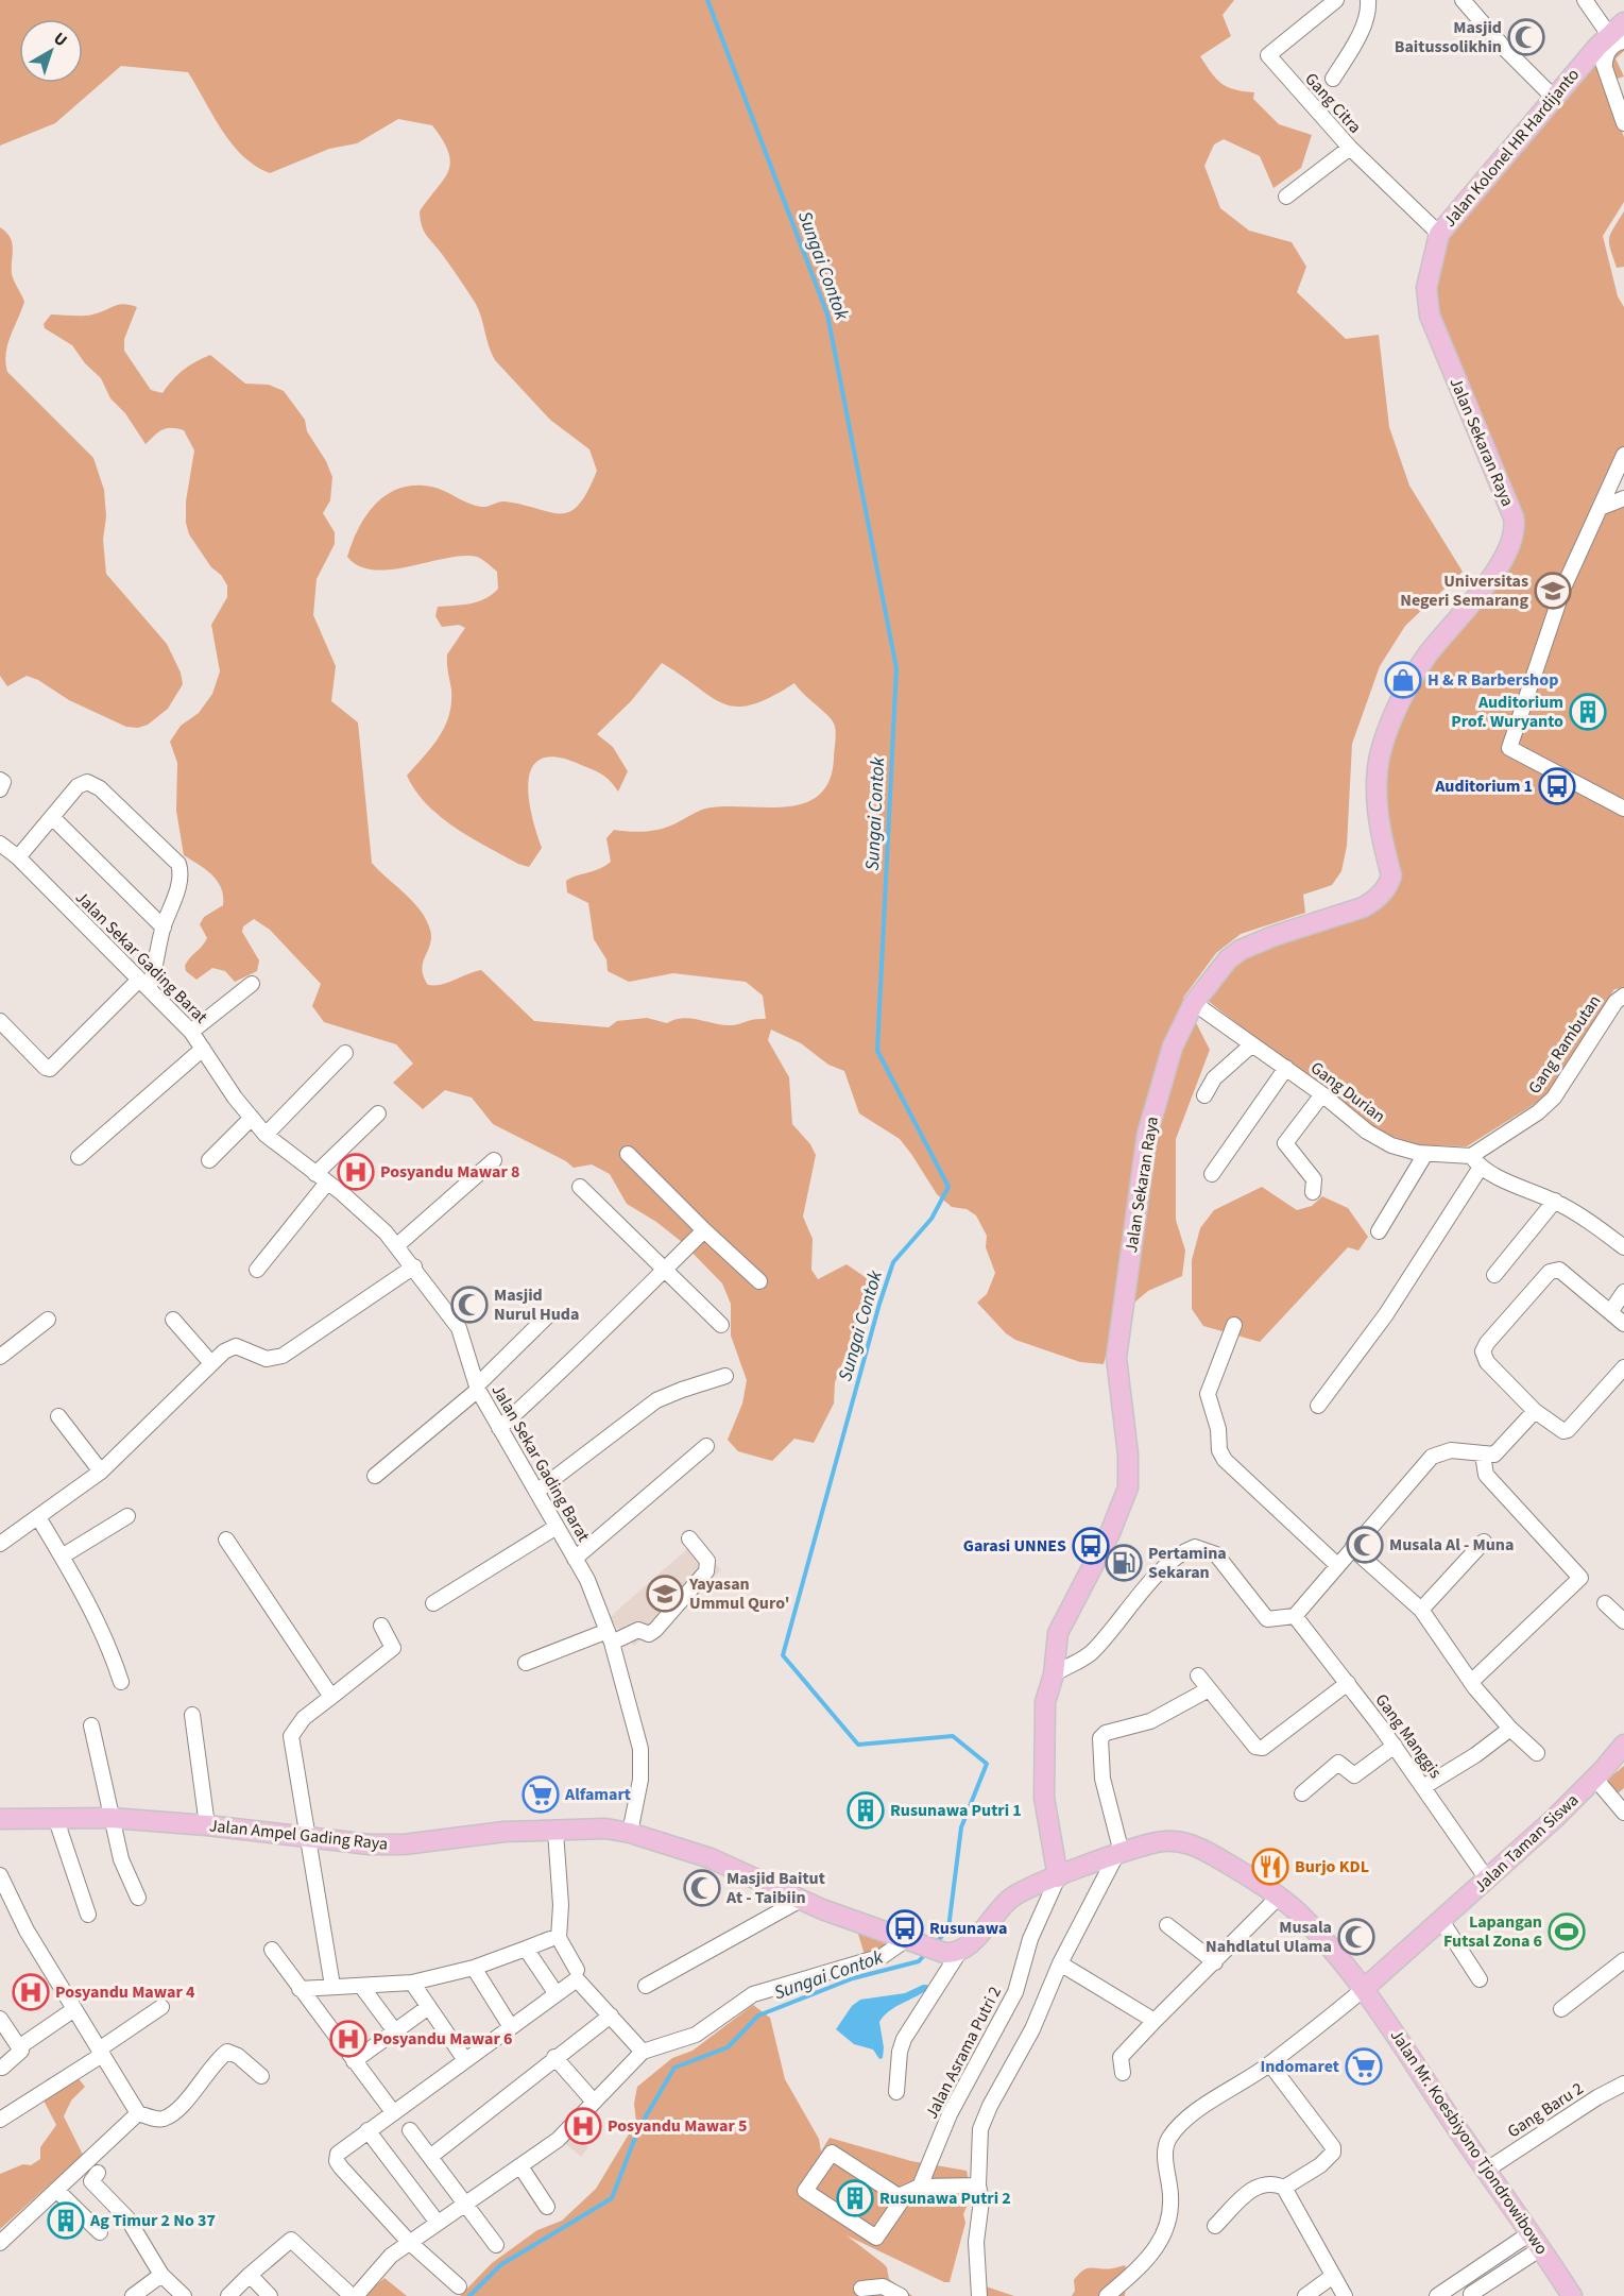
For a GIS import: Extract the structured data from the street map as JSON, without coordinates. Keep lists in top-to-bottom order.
{
  "streets": {
    "main road": [
      "Jalan Kolonel HR Hardijanto",
      "Jalan Sekaran Raya",
      "Jalan Ampel Gading Raya",
      "Jalan Taman Siswa",
      "Jalan Mr. Koesbiyono Tjondrowibowo"
    ],
    "street": [
      "Gang Citra",
      "Jalan Sekar Gading Barat",
      "Gang Rambutan",
      "Gang Durian",
      "Gang Manggis",
      "Jalan Asrama Putri 2",
      "Gang Baru 2"
    ]
  },
  "crossings": [
    ["Gang Citra", "Jalan Kolonel HR Hardijanto"],
    ["Jalan Kolonel HR Hardijanto", "Jalan Sekaran Raya"],
    ["Jalan Sekaran Raya", "Gang Durian"],
    ["Jalan Sekaran Raya", "Jalan Asrama Putri 2"],
    ["Jalan Sekar Gading Barat", "Jalan Ampel Gading Raya"],
    ["Gang Rambutan", "Gang Durian"],
    ["Gang Manggis", "Jalan Taman Siswa"],
    ["Jalan Taman Siswa", "Jalan Mr. Koesbiyono Tjondrowibowo"],
    ["Gang Baru 2", "Jalan Mr. Koesbiyono Tjondrowibowo"]
  ],
  "water": ["Sungai Contok"],
  "places": {
    "mosque": [
      "Masjid Baitussolikhin",
      "Masjid Nurul Huda",
      "Musala Al - Muna",
      "Masjid Baitut At - Taibiin",
      "Musala Nahdlatul Ulama"
    ],
    "school or university": ["Universitas Negeri Semarang", "Yayasan Ummul Quro'"],
    "shop": ["H & R Barbershop"],
    "building": [
      "Auditorium Prof. Wuryanto",
      "Rusunawa Putri 1",
      "Rusunawa Putri 2",
      "Ag Timur 2 No 37"
    ],
    "bus stop": ["Auditorium 1", "Garasi UNNES", "Rusunawa"],
    "hospital": [
      "Posyandu Mawar 8",
      "Posyandu Mawar 4",
      "Posyandu Mawar 6",
      "Posyandu Mawar 5"
    ],
    "fuel station": ["Pertamina Sekaran"],
    "supermarket": ["Alfamart", "Indomaret"],
    "restaurant": ["Burjo KDL"],
    "sports": ["Lapangan Futsal Zona 6"]
  },
  "north": "top right"
}
